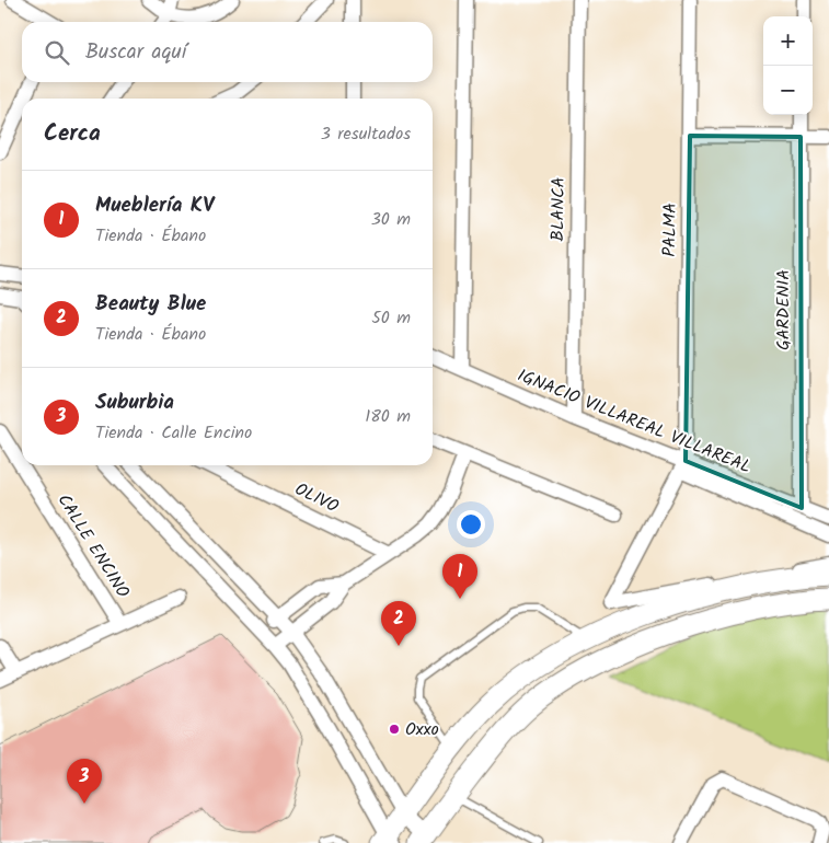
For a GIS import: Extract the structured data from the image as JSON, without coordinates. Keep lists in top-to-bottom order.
{
  "streets": {
    "street": [
      "BLANCA",
      "PALMA",
      "GARDENIA",
      "IGNACIO VILLAREAL VILLAREAL",
      "OLIVO",
      "CALLE ENCINO"
    ]
  },
  "crossings": [
    ["BLANCA", "IGNACIO VILLAREAL VILLAREAL"],
    ["PALMA", "IGNACIO VILLAREAL VILLAREAL"],
    ["GARDENIA", "IGNACIO VILLAREAL VILLAREAL"]
  ],
  "places": ["Oxxo"],
  "page": {
    "map_buttons": ["+", "−"],
    "search": "Buscar aquí",
    "heading": ["Cerca", "3 resultados"],
    "list": [
      {
        "mark": "1",
        "name": "Mueblería KV",
        "note": "Tienda · Ébano",
        "value": "30 m"
      },
      {
        "mark": "2",
        "name": "Beauty Blue",
        "note": "Tienda · Ébano",
        "value": "50 m"
      },
      {
        "mark": "3",
        "name": "Suburbia",
        "note": "Tienda · Calle Encino",
        "value": "180 m"
      }
    ],
    "pins": ["1", "2", "3"]
  }
}
